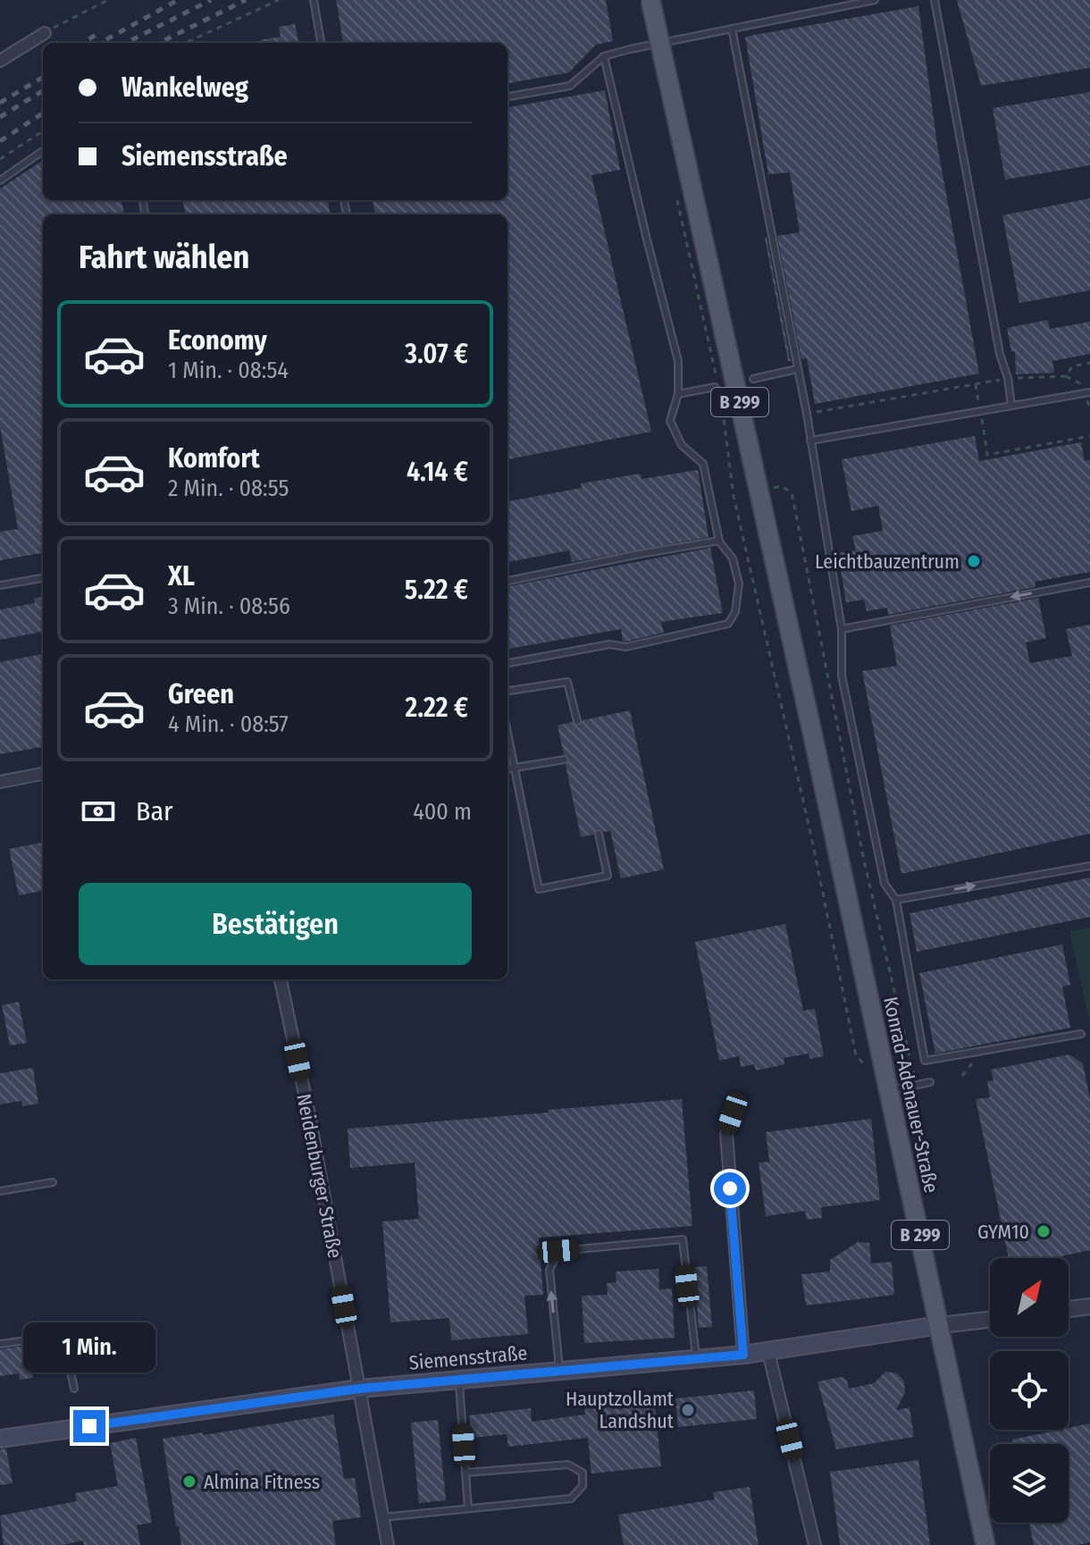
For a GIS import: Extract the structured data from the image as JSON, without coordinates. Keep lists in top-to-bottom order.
{
  "streets": {
    "main road": ["B 299", "Konrad-Adenauer-Straße", "Siemensstraße"],
    "street": ["Neidenburger Straße"]
  },
  "crossings": [
    ["Konrad-Adenauer-Straße", "Siemensstraße"],
    ["Neidenburger Straße", "Siemensstraße"]
  ],
  "places": [
    "Leichtbauzentrum",
    "GYM10",
    "Hauptzollamt Landshut",
    "Almina Fitness"
  ],
  "north": "top right",
  "page": {
    "banner": ["Wankelweg", "Siemensstraße"],
    "heading": "Fahrt wählen",
    "list": [
      {
        "name": "Economy",
        "note": "1 Min. · 08:54",
        "value": "3.07 €"
      },
      {
        "name": "Komfort",
        "note": "2 Min. · 08:55",
        "value": "4.14 €"
      },
      {
        "name": "XL",
        "note": "3 Min. · 08:56",
        "value": "5.22 €"
      },
      {
        "name": "Green",
        "note": "4 Min. · 08:57",
        "value": "2.22 €"
      }
    ],
    "pay": ["Bar", "400 m"],
    "buttons": "Bestätigen",
    "bubble": "1 Min."
  }
}
